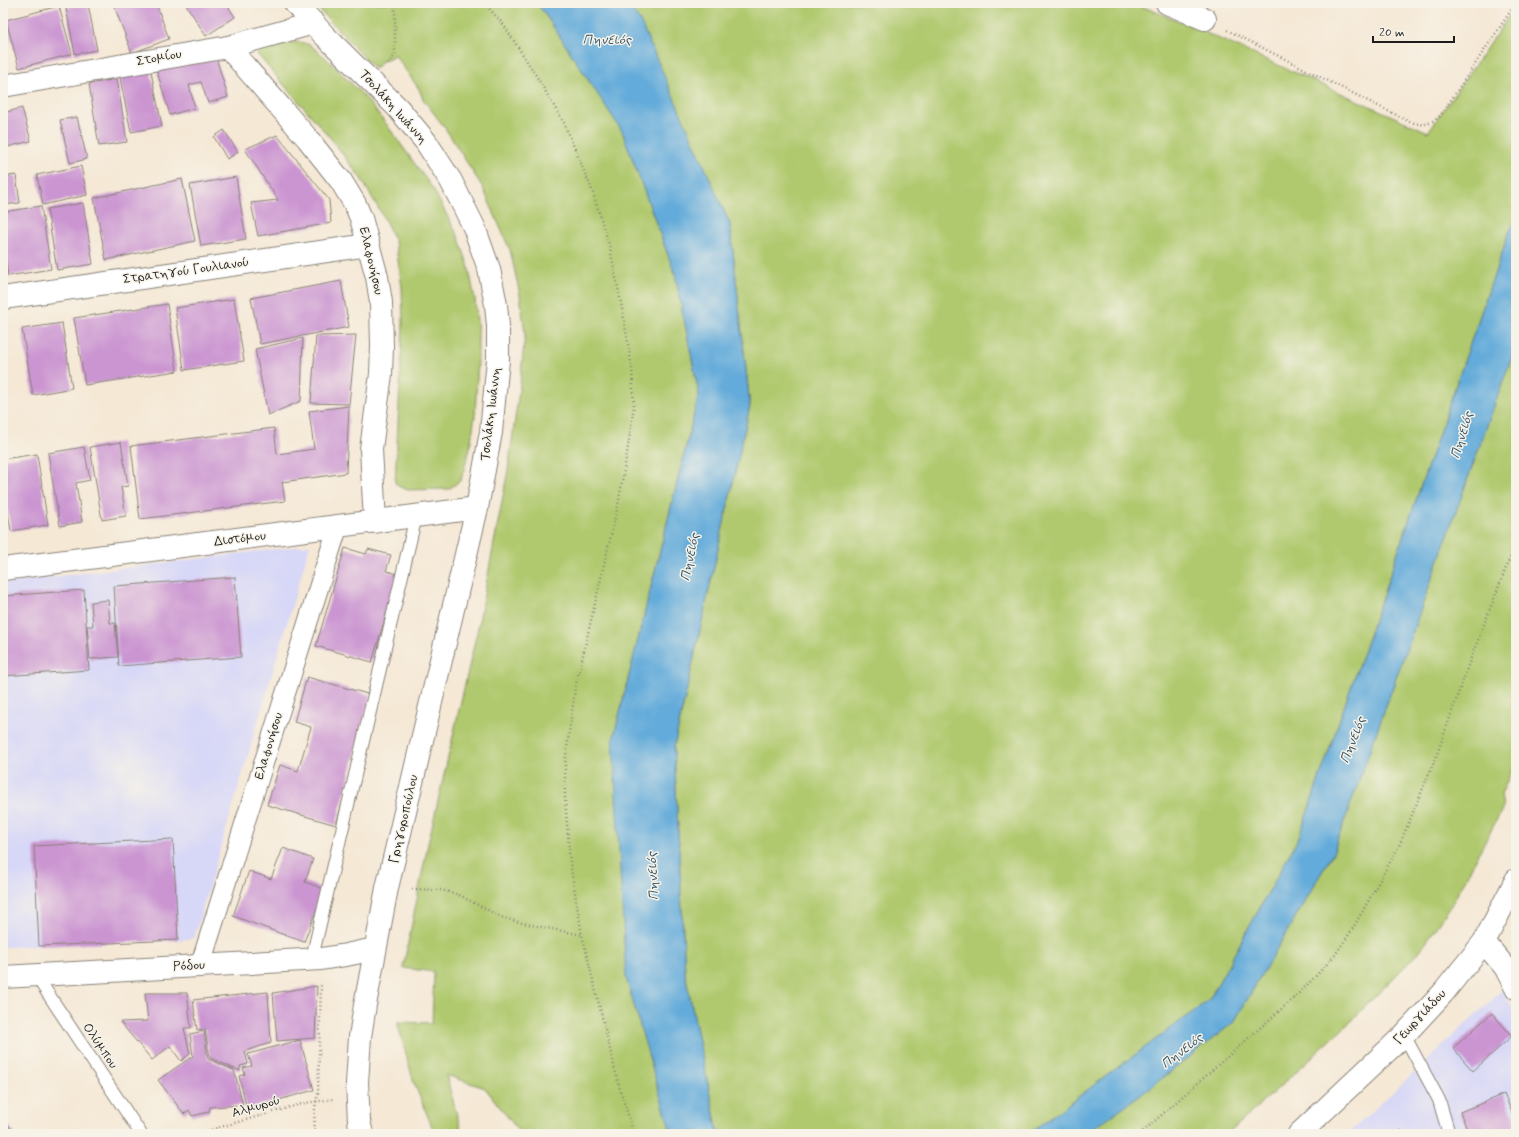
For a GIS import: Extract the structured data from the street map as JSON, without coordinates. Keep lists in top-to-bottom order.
{
  "streets": {
    "street": [
      "Στομίου",
      "Τσολάκη Ιωάννη",
      "Ελαφονήσου",
      "Στρατηγού Γουλιανού",
      "Διστόμου",
      "Γρηγοροπούλου",
      "Ρόδου",
      "Γεωργιάδου"
    ],
    "lane": ["Ολύμπου"],
    "path": ["Αλμυρού"]
  },
  "crossings": [
    ["Στομίου", "Τσολάκη Ιωάννη"],
    ["Στομίου", "Ελαφονήσου"],
    ["Τσολάκη Ιωάννη", "Διστόμου"],
    ["Τσολάκη Ιωάννη", "Γρηγοροπούλου"],
    ["Ελαφονήσου", "Στρατηγού Γουλιανού"],
    ["Ελαφονήσου", "Διστόμου"],
    ["Ελαφονήσου", "Ρόδου"],
    ["Διστόμου", "Γρηγοροπούλου"],
    ["Γρηγοροπούλου", "Ρόδου"],
    ["Ρόδου", "Ολύμπου"]
  ],
  "water": ["Πηνειός"],
  "scale_bar": "20 m"
}
